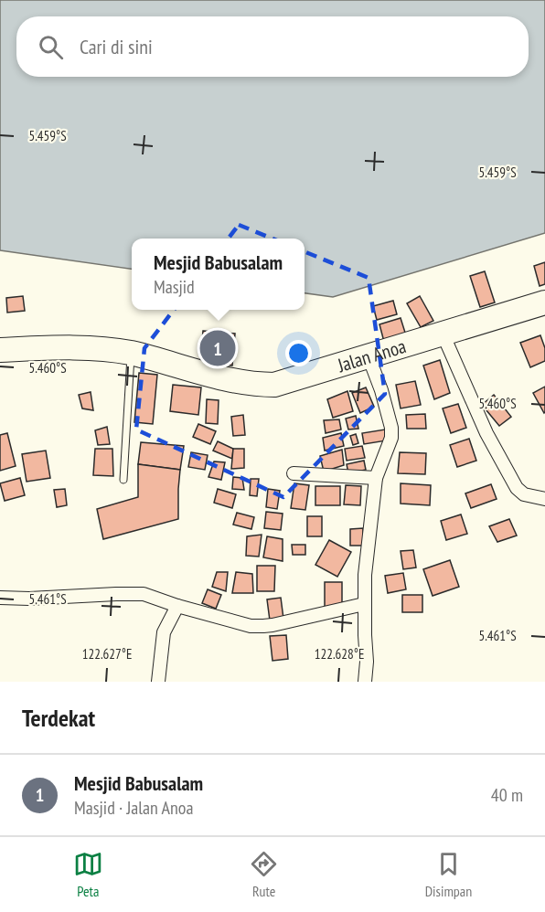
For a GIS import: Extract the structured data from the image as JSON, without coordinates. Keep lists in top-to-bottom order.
{
  "streets": {
    "highway": ["Jalan Anoa"]
  },
  "page": {
    "search": "Cari di sini",
    "popup": ["Mesjid Babusalam", "Masjid"],
    "pins": "1",
    "heading": "Terdekat",
    "list": [
      {
        "mark": "1",
        "name": "Mesjid Babusalam",
        "note": "Masjid · Jalan Anoa",
        "value": "40 m"
      }
    ],
    "nav": ["Peta", "Rute", "Disimpan"]
  },
  "coordinates": [
    "5.459°S",
    "5.460°S",
    "5.461°S",
    "122.627°E",
    "122.628°E"
  ]
}
